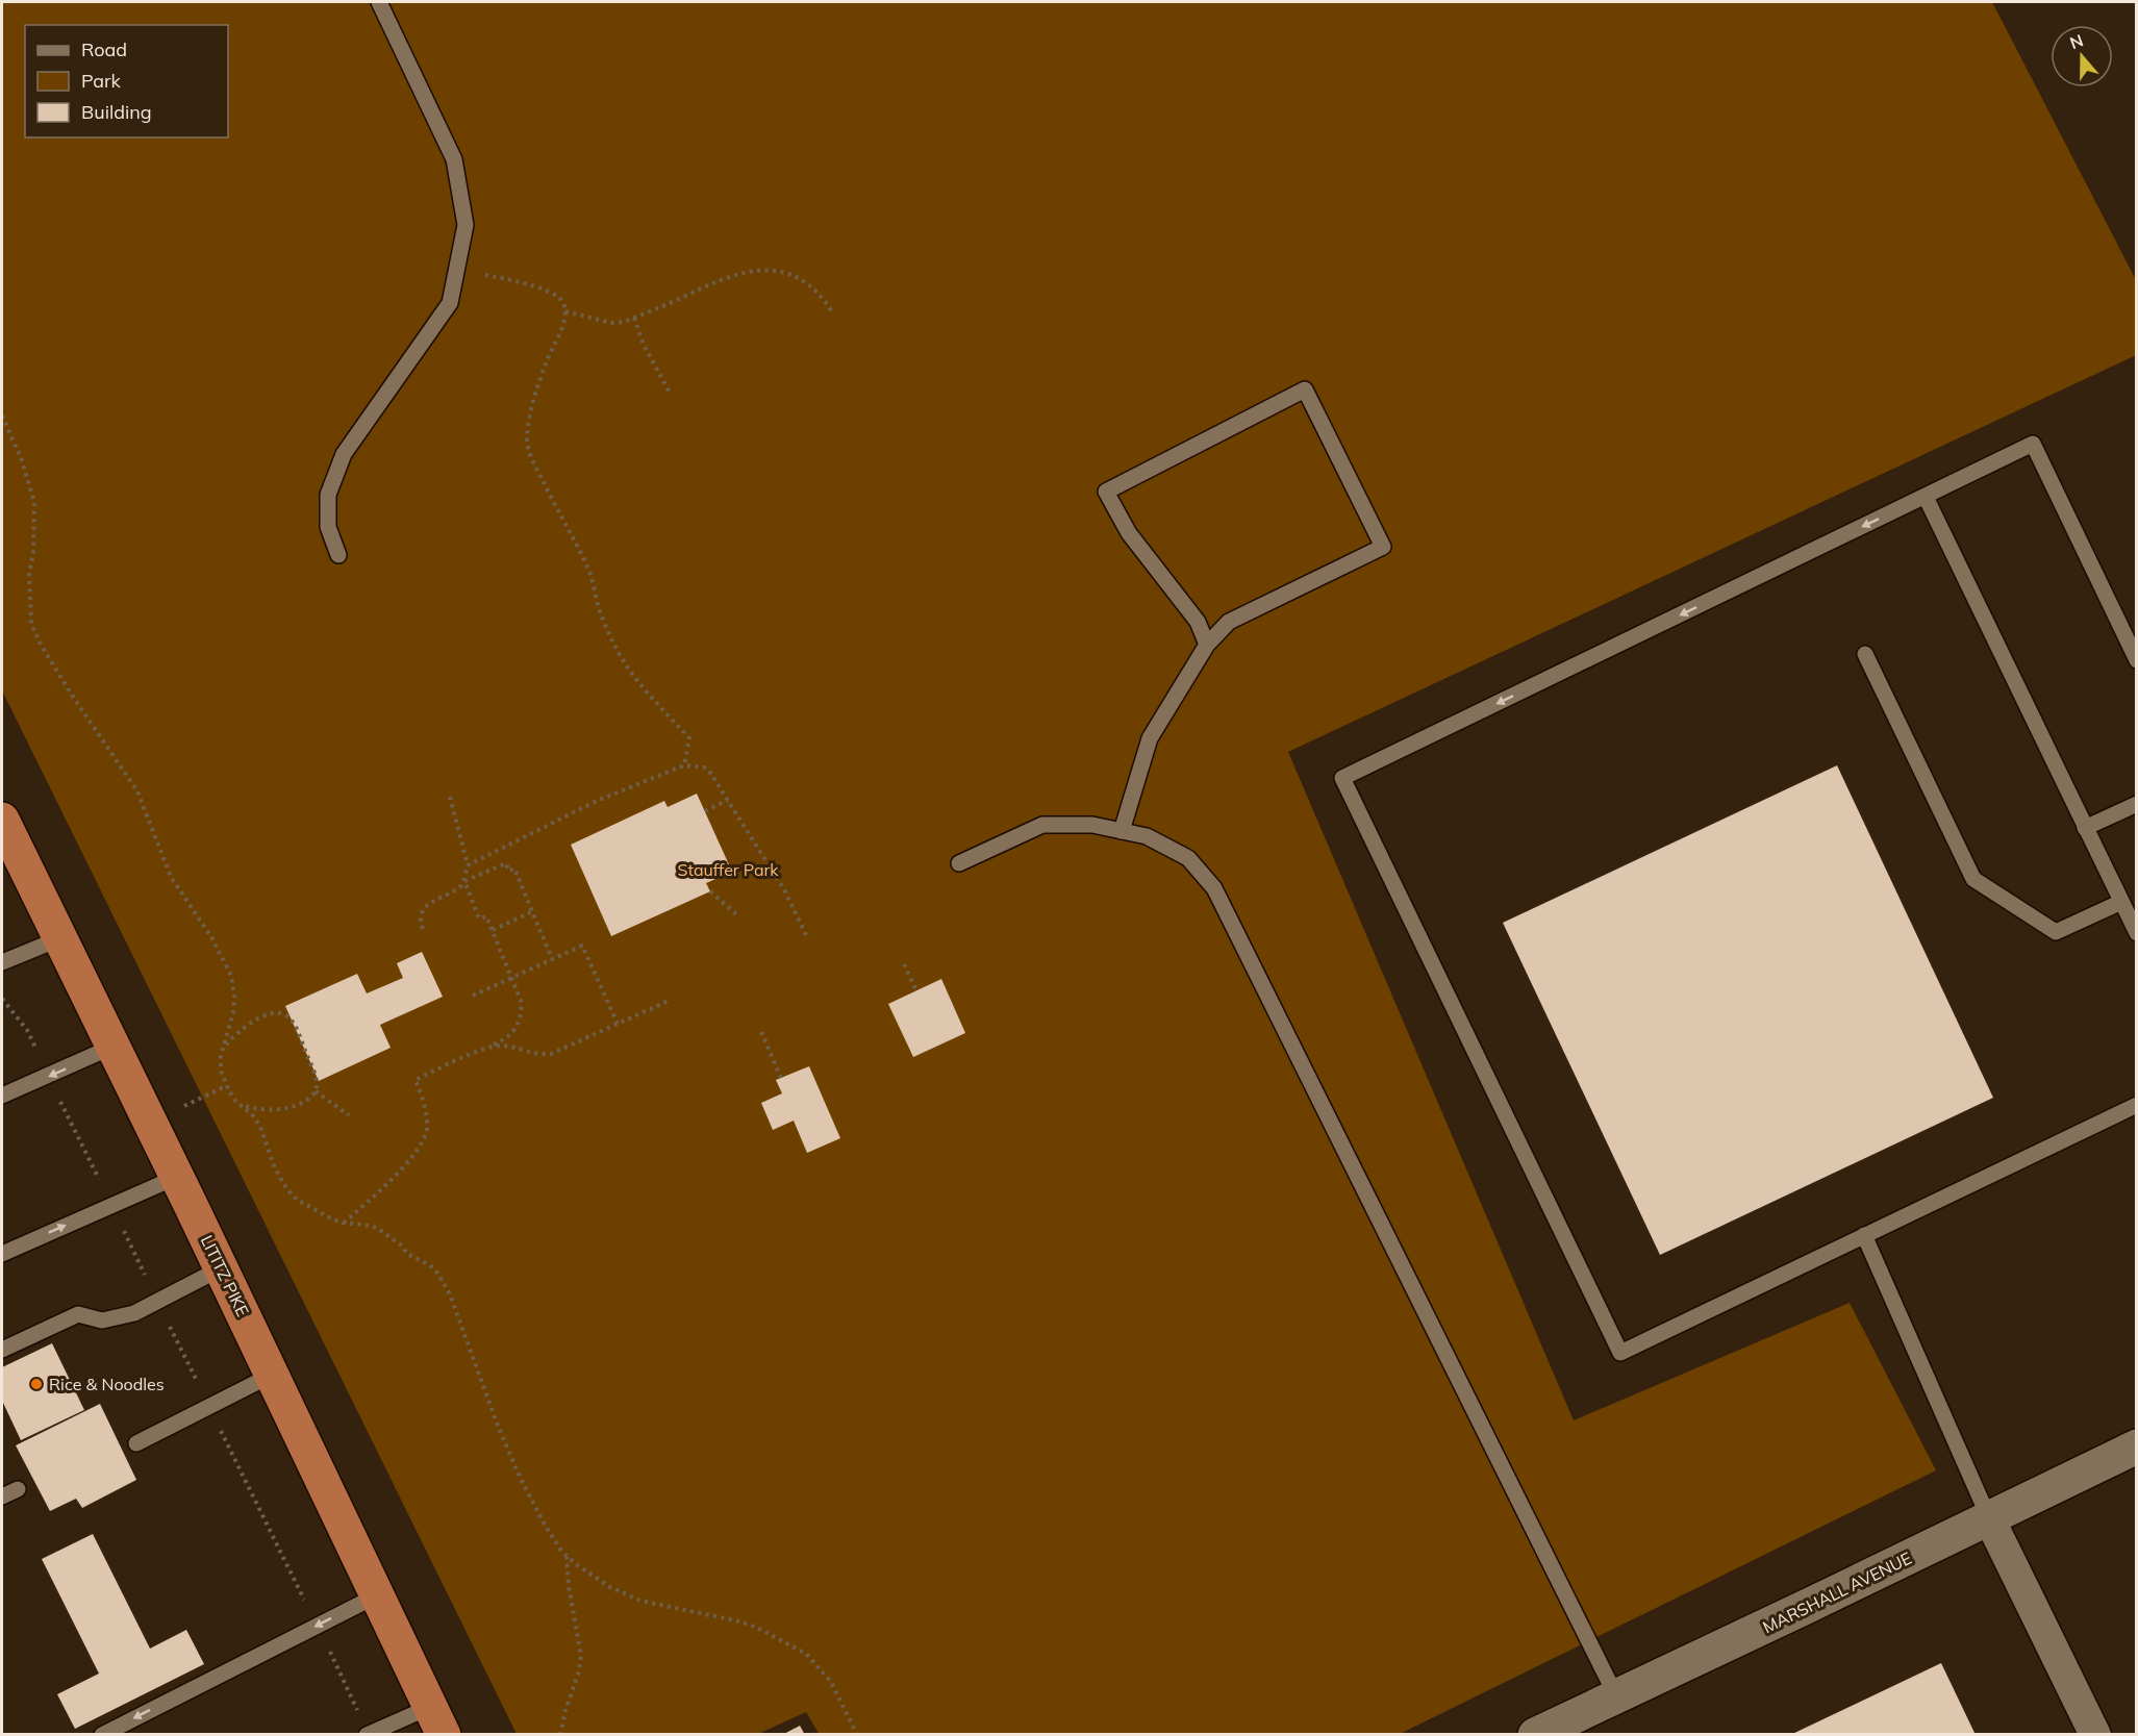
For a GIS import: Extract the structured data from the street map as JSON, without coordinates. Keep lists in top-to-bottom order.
{
  "streets": {
    "highway": ["LITITZ PIKE"],
    "street": ["MARSHALL AVENUE"]
  },
  "parks": ["Stauffer Park"],
  "places": ["Rice & Noodles"],
  "legend": ["Road", "Park", "Building"],
  "north": "top"
}
